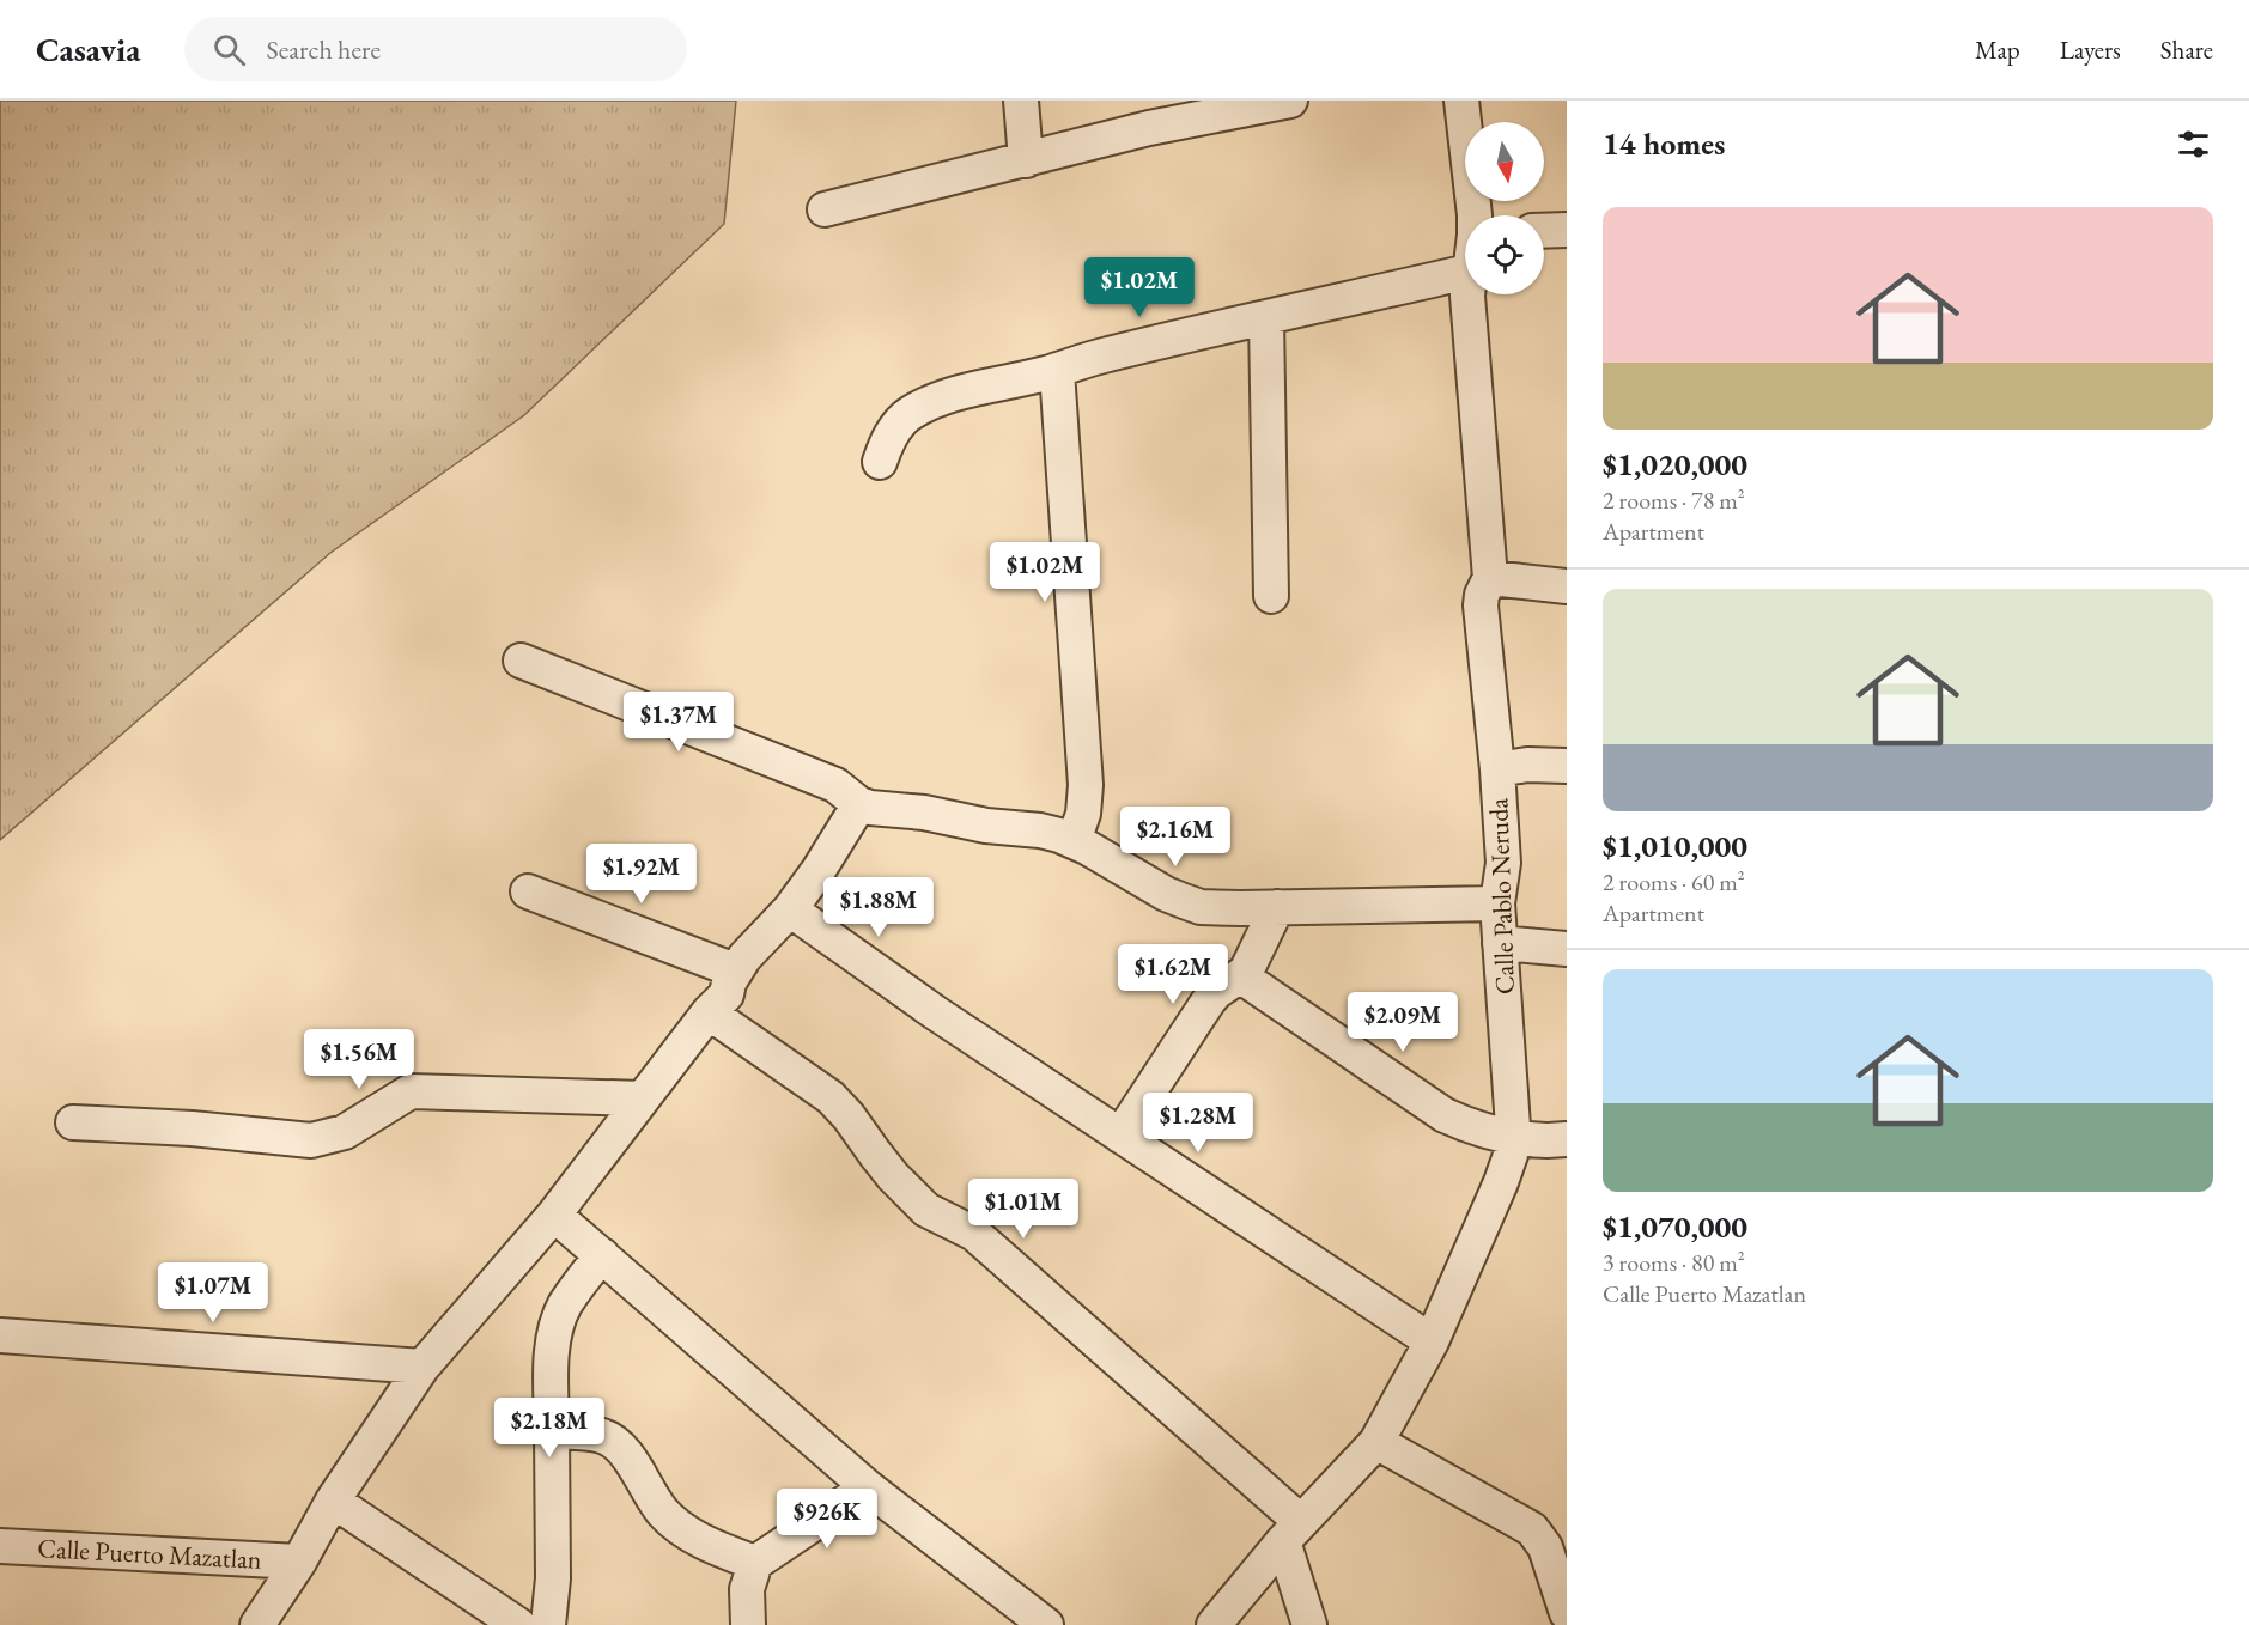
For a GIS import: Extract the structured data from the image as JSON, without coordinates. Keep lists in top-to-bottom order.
{
  "streets": {
    "street": ["Calle Pablo Neruda", "Calle Puerto Mazatlan"]
  },
  "north": "bottom",
  "page": {
    "header": "Casavia",
    "search": "Search here",
    "nav": ["Map", "Layers", "Share"],
    "heading": "14 homes",
    "list": [
      {
        "name": "$1,020,000",
        "note": "2 rooms · 78 m² · Apartment"
      },
      {
        "name": "$1,010,000",
        "note": "2 rooms · 60 m² · Apartment"
      },
      {
        "name": "$1,070,000",
        "note": "3 rooms · 80 m² · Calle Puerto Mazatlan"
      }
    ],
    "price": [
      "$1.02M",
      "$1.02M",
      "$1.37M",
      "$2.16M",
      "$1.92M",
      "$1.88M",
      "$1.62M",
      "$2.09M",
      "$1.56M",
      "$1.28M",
      "$1.01M",
      "$1.07M",
      "$2.18M",
      "$926K"
    ]
  }
}
